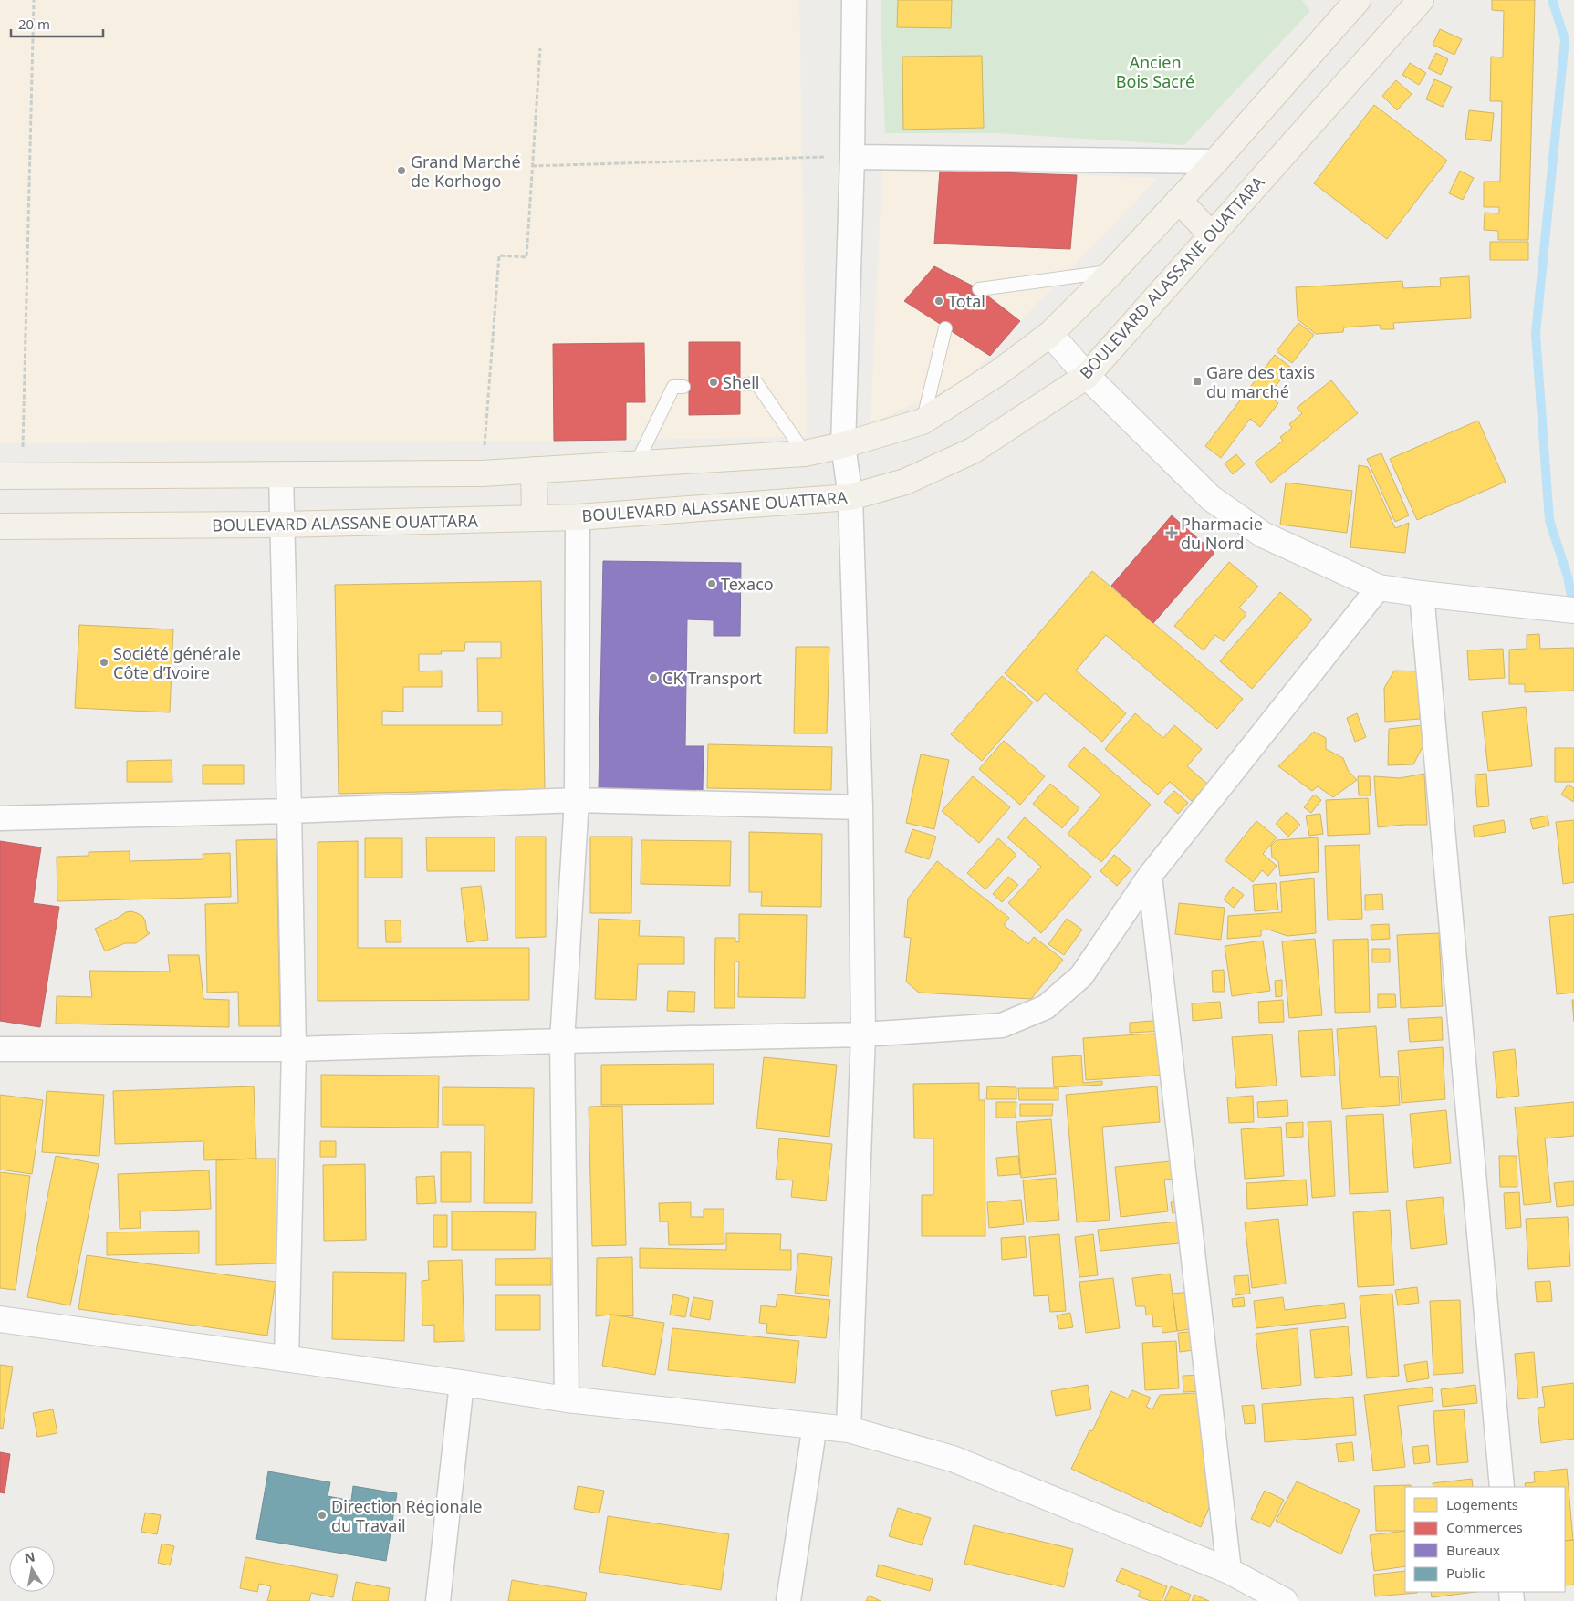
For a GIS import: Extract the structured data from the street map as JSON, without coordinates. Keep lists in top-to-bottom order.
{
  "streets": {
    "main road": ["BOULEVARD ALASSANE OUATTARA"]
  },
  "parks": ["Ancien Bois Sacré"],
  "places": {
    "other": [
      "Grand Marché de Korhogo",
      "Total",
      "Shell",
      "Texaco",
      "Société générale Côte d’Ivoire",
      "CK Transport",
      "Direction Régionale du Travail"
    ],
    "transit": ["Gare des taxis du marché"],
    "health": ["Pharmacie du Nord"]
  },
  "legend": [
    "Logements",
    "Commerces",
    "Bureaux",
    "Public"
  ],
  "scale_bar": "20 m",
  "north": "top"
}
